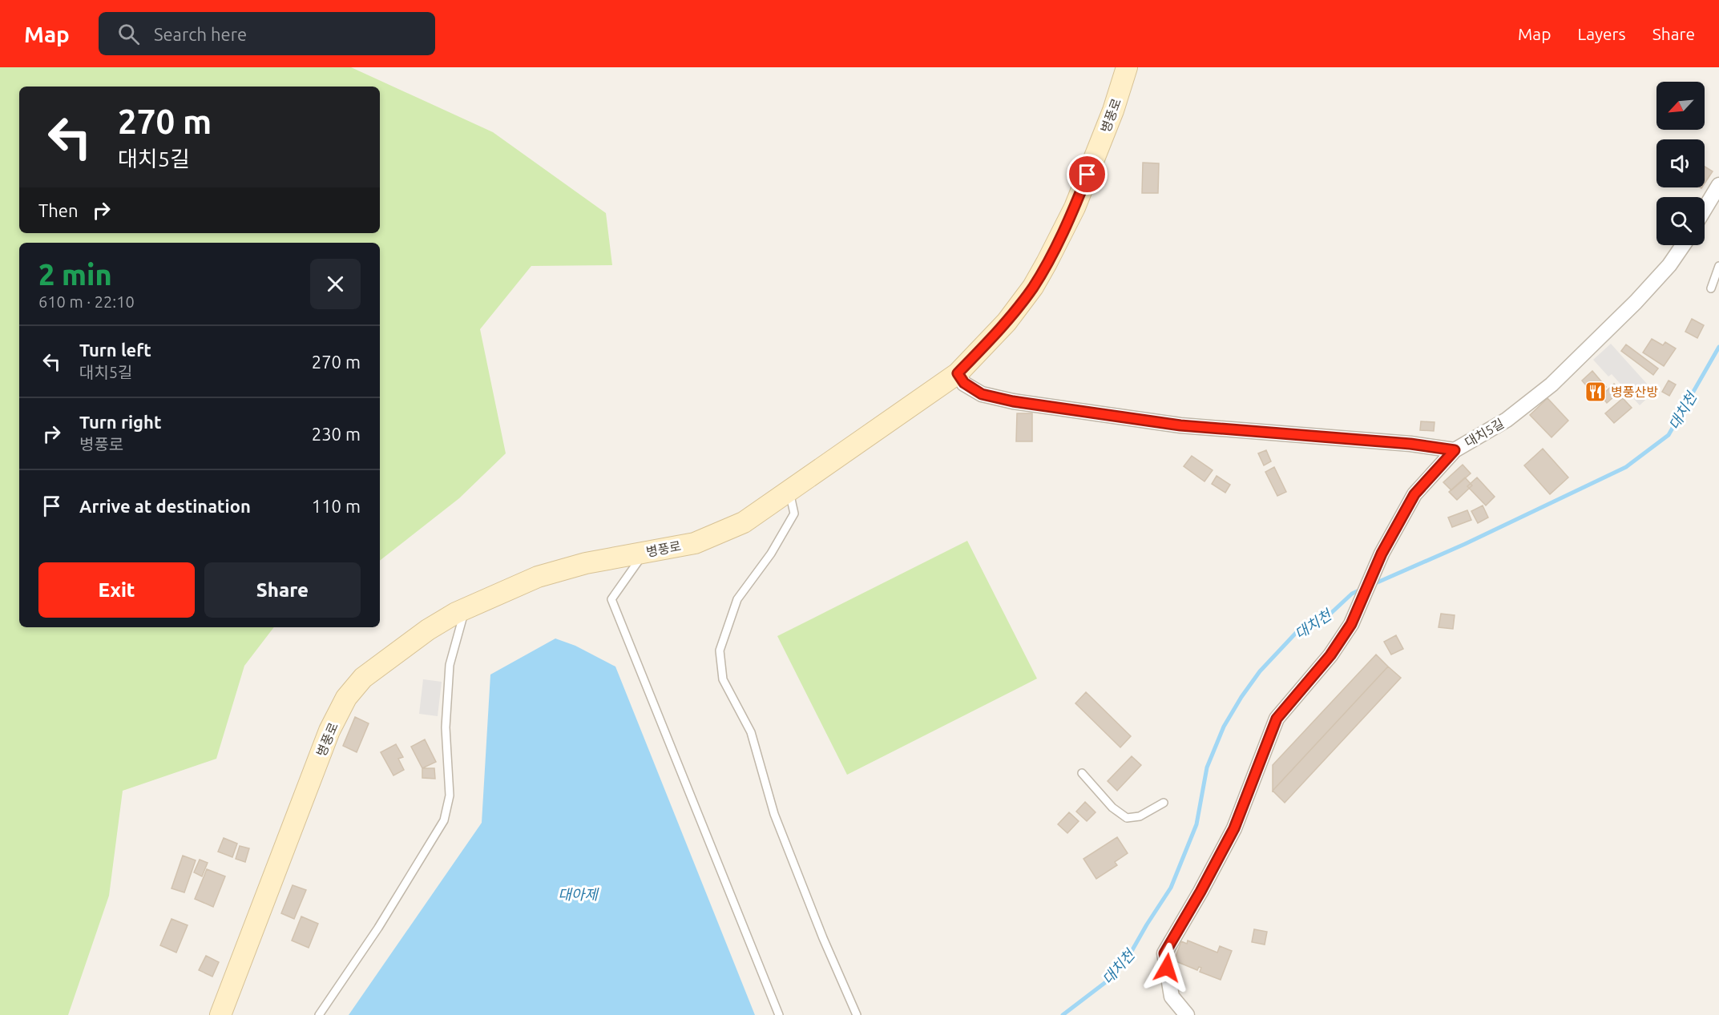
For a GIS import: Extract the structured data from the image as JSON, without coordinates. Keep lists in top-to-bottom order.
{
  "streets": {
    "main road": ["병풍로"],
    "street": ["대치5길"]
  },
  "crossings": [
    ["병풍로", "대치5길"]
  ],
  "water": ["대치천", "대아제"],
  "places": {
    "restaurant": ["병풍산방"]
  },
  "north": "bottom left",
  "page": {
    "header": "Map",
    "search": "Search here",
    "nav": ["Map", "Layers", "Share"],
    "turn": ["270 m", "대치5길"],
    "then": "Then",
    "heading": ["2 min", "610 m · 22:10"],
    "list": [
      {
        "name": "Turn left",
        "note": "대치5길",
        "value": "270 m"
      },
      {
        "name": "Turn right",
        "note": "병풍로",
        "value": "230 m"
      },
      {
        "name": "Arrive at destination",
        "value": "110 m"
      }
    ],
    "buttons": ["Exit", "Share"]
  }
}
